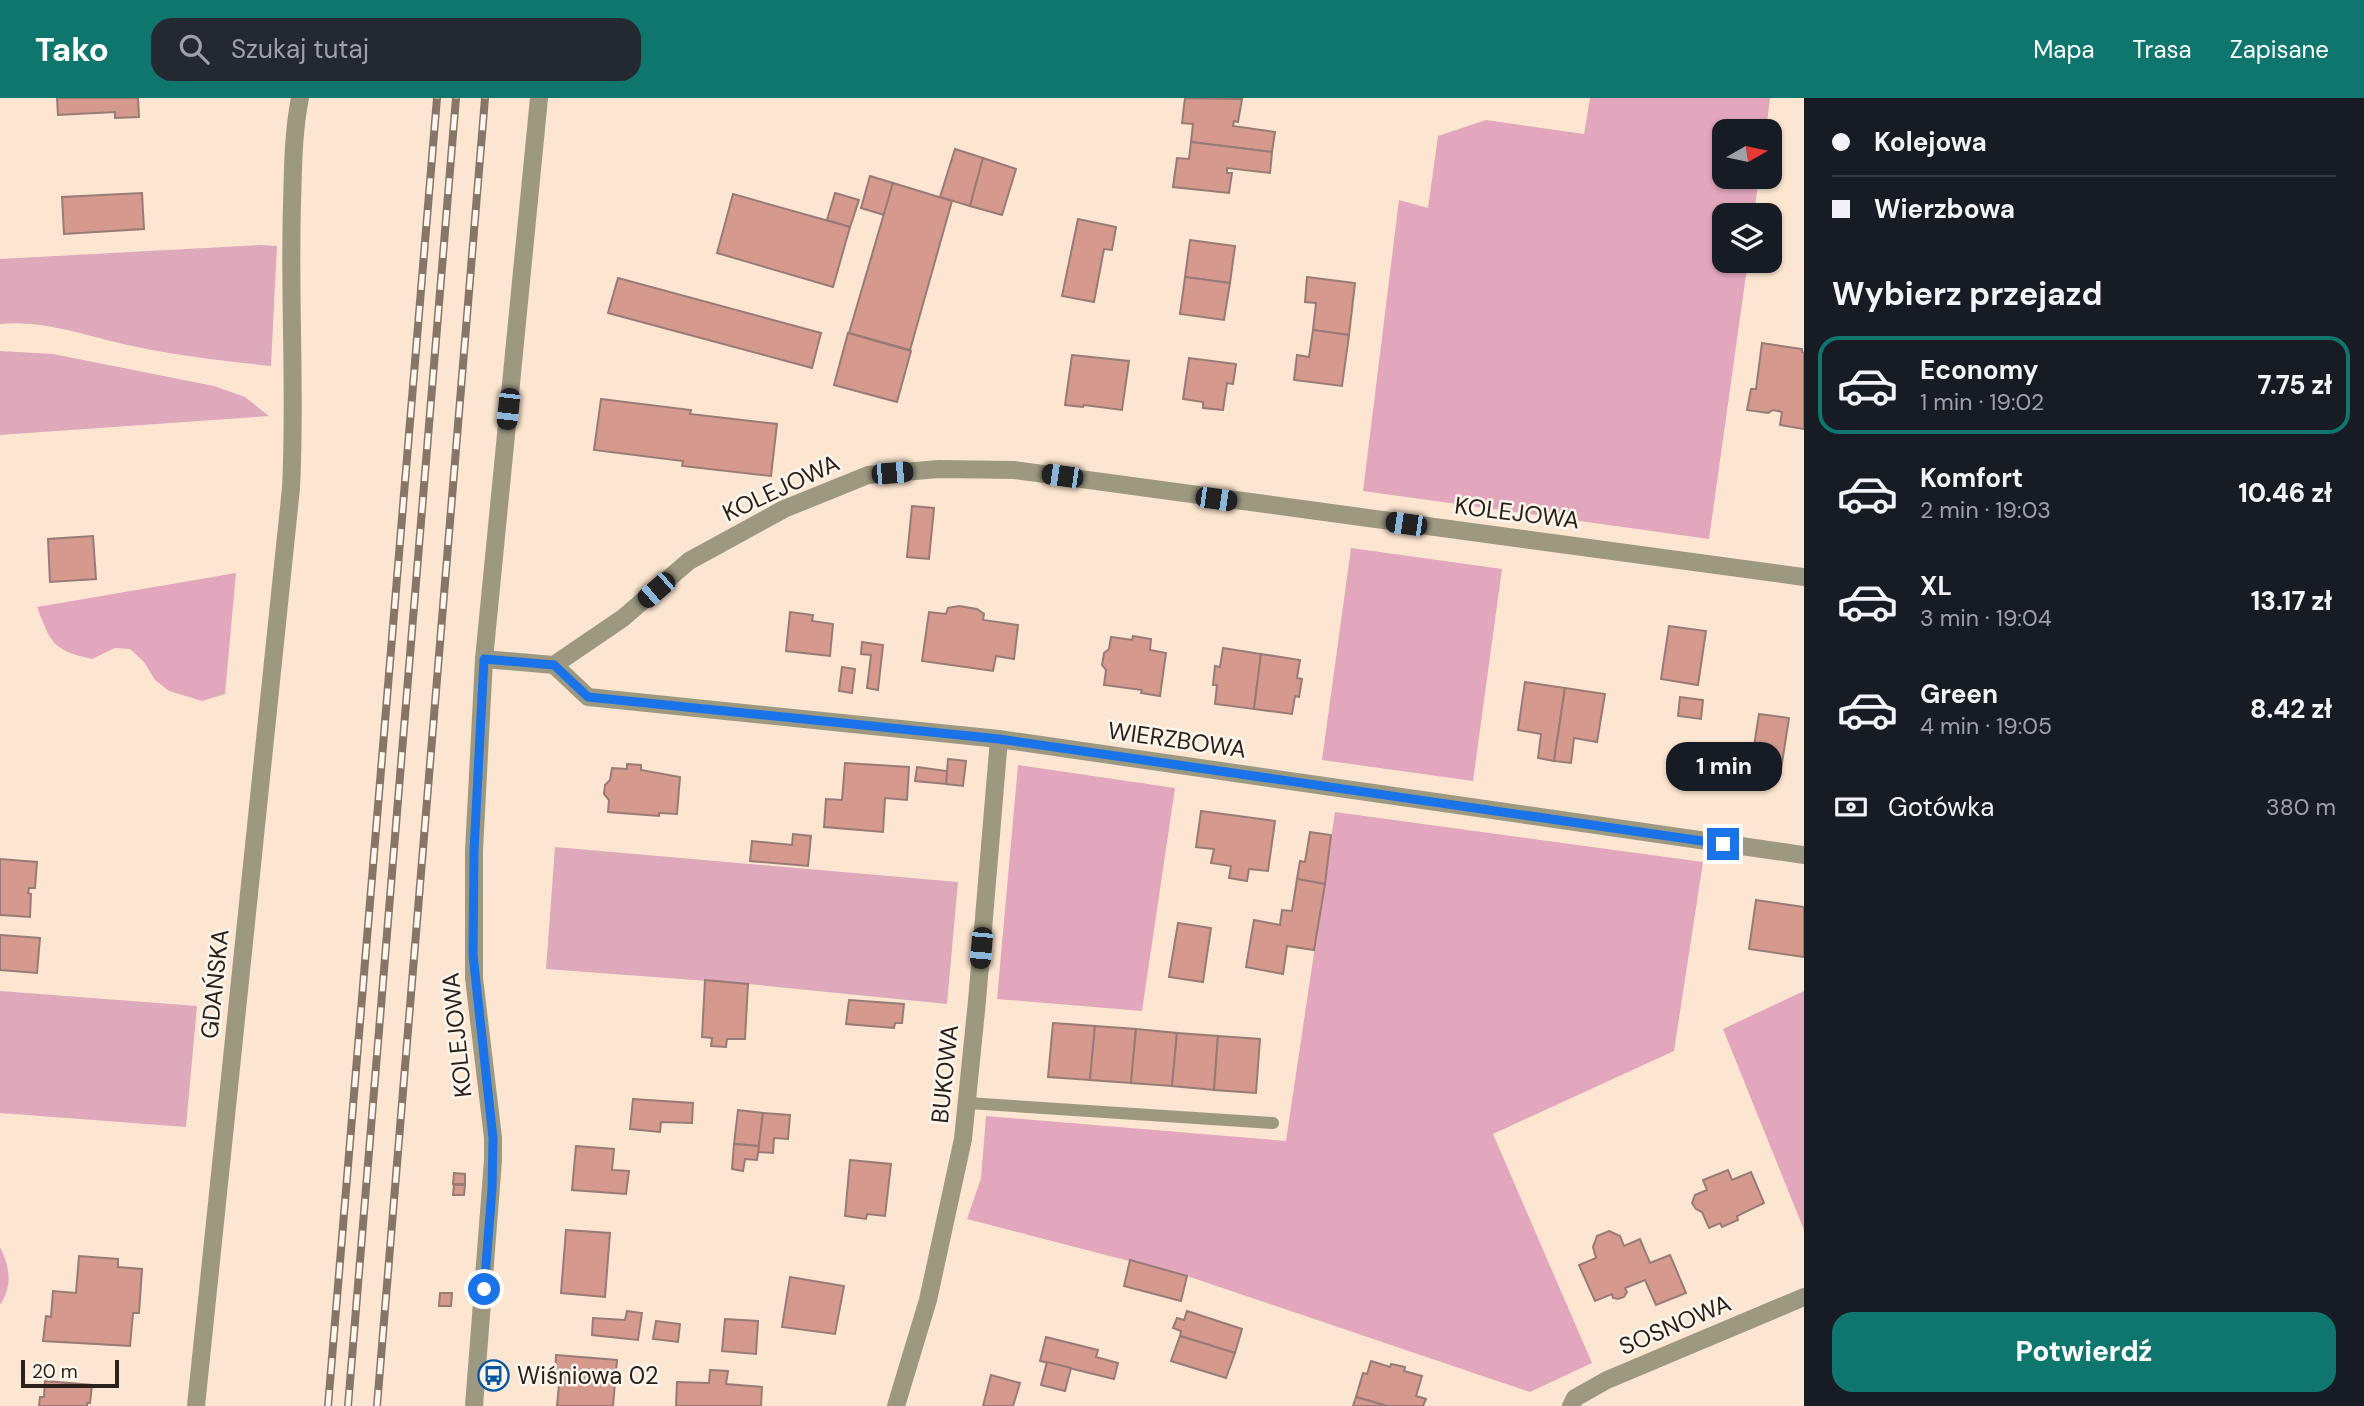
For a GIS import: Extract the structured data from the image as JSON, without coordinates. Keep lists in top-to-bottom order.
{
  "streets": {
    "street": [
      "KOLEJOWA",
      "WIERZBOWA",
      "GDAŃSKA",
      "BUKOWA",
      "SOSNOWA"
    ]
  },
  "crossings": [
    ["KOLEJOWA", "WIERZBOWA"],
    ["WIERZBOWA", "BUKOWA"]
  ],
  "places": {
    "bus stop": ["Wiśniowa 02"]
  },
  "scale_bar": "20 m",
  "north": "right",
  "page": {
    "header": "Tako",
    "search": "Szukaj tutaj",
    "nav": ["Mapa", "Trasa", "Zapisane"],
    "banner": ["Kolejowa", "Wierzbowa"],
    "heading": "Wybierz przejazd",
    "list": [
      {
        "name": "Economy",
        "note": "1 min · 19:02",
        "value": "7.75 zł"
      },
      {
        "name": "Komfort",
        "note": "2 min · 19:03",
        "value": "10.46 zł"
      },
      {
        "name": "XL",
        "note": "3 min · 19:04",
        "value": "13.17 zł"
      },
      {
        "name": "Green",
        "note": "4 min · 19:05",
        "value": "8.42 zł"
      }
    ],
    "bubble": "1 min",
    "pay": ["Gotówka", "380 m"],
    "buttons": "Potwierdź",
    "scale": "20 m"
  }
}
